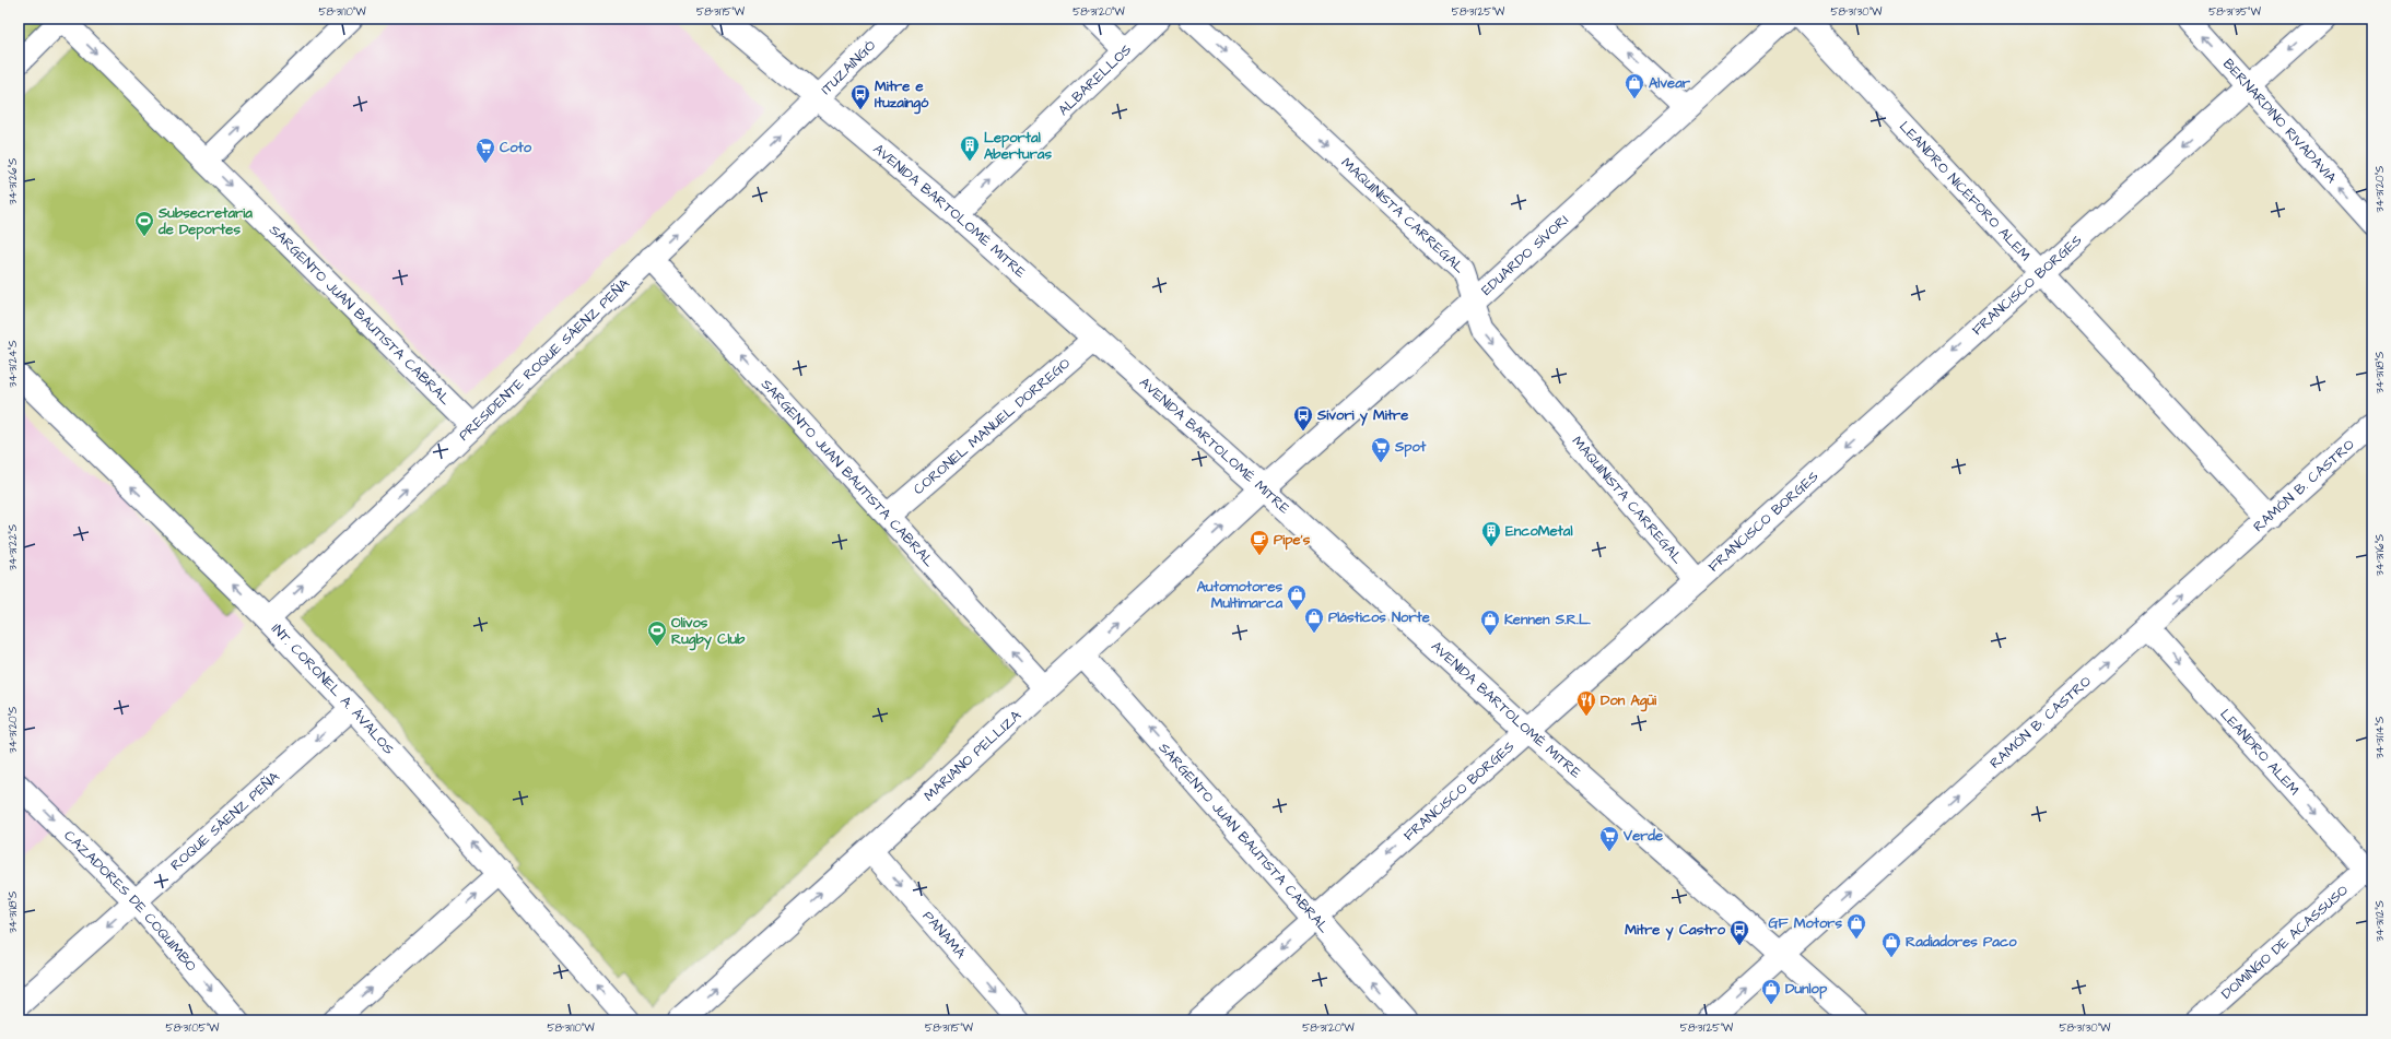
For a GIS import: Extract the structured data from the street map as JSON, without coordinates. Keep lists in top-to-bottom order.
{
  "streets": {
    "main road": ["AVENIDA BARTOLOMÉ MITRE", "EDUARDO SÍVORI", "MARIANO PELLIZA"],
    "street": [
      "ITUZAINGÓ",
      "ALBARELLOS",
      "BERNARDINO RIVADAVIA",
      "LEANDRO NICÉFORO ALEM",
      "MAQUINISTA CARREGAL",
      "FRANCISCO BORGES",
      "SARGENTO JUAN BAUTISTA CABRAL",
      "PRESIDENTE ROQUE SÁENZ PEÑA",
      "CORONEL MANUEL DORREGO",
      "RAMÓN B. CASTRO",
      "INT. CORONEL A. ÁVALOS",
      "LEANDRO ALEM",
      "ROQUE SÁENZ PEÑA",
      "CAZADORES DE COQUIMBO",
      "PANAMÁ",
      "DOMINGO DE ACASSUSO"
    ]
  },
  "crossings": [
    ["ITUZAINGÓ", "AVENIDA BARTOLOMÉ MITRE"],
    ["ITUZAINGÓ", "PRESIDENTE ROQUE SÁENZ PEÑA"],
    ["ALBARELLOS", "AVENIDA BARTOLOMÉ MITRE"],
    ["BERNARDINO RIVADAVIA", "FRANCISCO BORGES"],
    ["LEANDRO NICÉFORO ALEM", "FRANCISCO BORGES"],
    ["LEANDRO NICÉFORO ALEM", "RAMÓN B. CASTRO"],
    ["AVENIDA BARTOLOMÉ MITRE", "EDUARDO SÍVORI"],
    ["AVENIDA BARTOLOMÉ MITRE", "FRANCISCO BORGES"],
    ["AVENIDA BARTOLOMÉ MITRE", "PRESIDENTE ROQUE SÁENZ PEÑA"],
    ["AVENIDA BARTOLOMÉ MITRE", "CORONEL MANUEL DORREGO"],
    ["AVENIDA BARTOLOMÉ MITRE", "RAMÓN B. CASTRO"],
    ["AVENIDA BARTOLOMÉ MITRE", "MARIANO PELLIZA"],
    ["MAQUINISTA CARREGAL", "EDUARDO SÍVORI"],
    ["MAQUINISTA CARREGAL", "FRANCISCO BORGES"],
    ["EDUARDO SÍVORI", "MARIANO PELLIZA"],
    ["FRANCISCO BORGES", "SARGENTO JUAN BAUTISTA CABRAL"],
    ["SARGENTO JUAN BAUTISTA CABRAL", "PRESIDENTE ROQUE SÁENZ PEÑA"],
    ["SARGENTO JUAN BAUTISTA CABRAL", "CORONEL MANUEL DORREGO"],
    ["SARGENTO JUAN BAUTISTA CABRAL", "MARIANO PELLIZA"],
    ["PRESIDENTE ROQUE SÁENZ PEÑA", "INT. CORONEL A. ÁVALOS"],
    ["RAMÓN B. CASTRO", "LEANDRO ALEM"],
    ["INT. CORONEL A. ÁVALOS", "ROQUE SÁENZ PEÑA"],
    ["LEANDRO ALEM", "DOMINGO DE ACASSUSO"],
    ["MARIANO PELLIZA", "PANAMÁ"],
    ["ROQUE SÁENZ PEÑA", "CAZADORES DE COQUIMBO"]
  ],
  "one_way": [
    "ALBARELLOS",
    "BERNARDINO RIVADAVIA",
    "MAQUINISTA CARREGAL",
    "FRANCISCO BORGES",
    "PRESIDENTE ROQUE SÁENZ PEÑA",
    "RAMÓN B. CASTRO",
    "INT. CORONEL A. ÁVALOS",
    "LEANDRO ALEM",
    "MARIANO PELLIZA",
    "ROQUE SÁENZ PEÑA",
    "CAZADORES DE COQUIMBO",
    "PANAMÁ"
  ],
  "places": {
    "shop": [
      "Alvear",
      "Automotores Multimarca",
      "Plásticos Norte",
      "Kennen S.R.L.",
      "GF Motors",
      "Radiadores Paco",
      "Dunlop"
    ],
    "bus stop": ["Mitre e Ituzaingó", "Sívori y Mitre", "Mitre y Castro"],
    "building": ["Leportal Aberturas", "EncoMetal"],
    "supermarket": ["Coto", "Spot", "Verde"],
    "sports": ["Subsecretaria de Deportes", "Olivos Rugby Club"],
    "cafe": ["Pipe's"],
    "restaurant": ["Don Agüi"]
  },
  "coordinates": [
    "58°31'10\"W",
    "58°31'15\"W",
    "58°31'20\"W",
    "58°31'25\"W",
    "58°31'30\"W",
    "58°31'35\"W",
    "34°31'26\"S",
    "34°31'20\"S",
    "34°31'24\"S",
    "34°31'18\"S",
    "34°31'22\"S",
    "34°31'16\"S",
    "34°31'14\"S",
    "34°31'12\"S",
    "58°31'05\"W"
  ]
}
